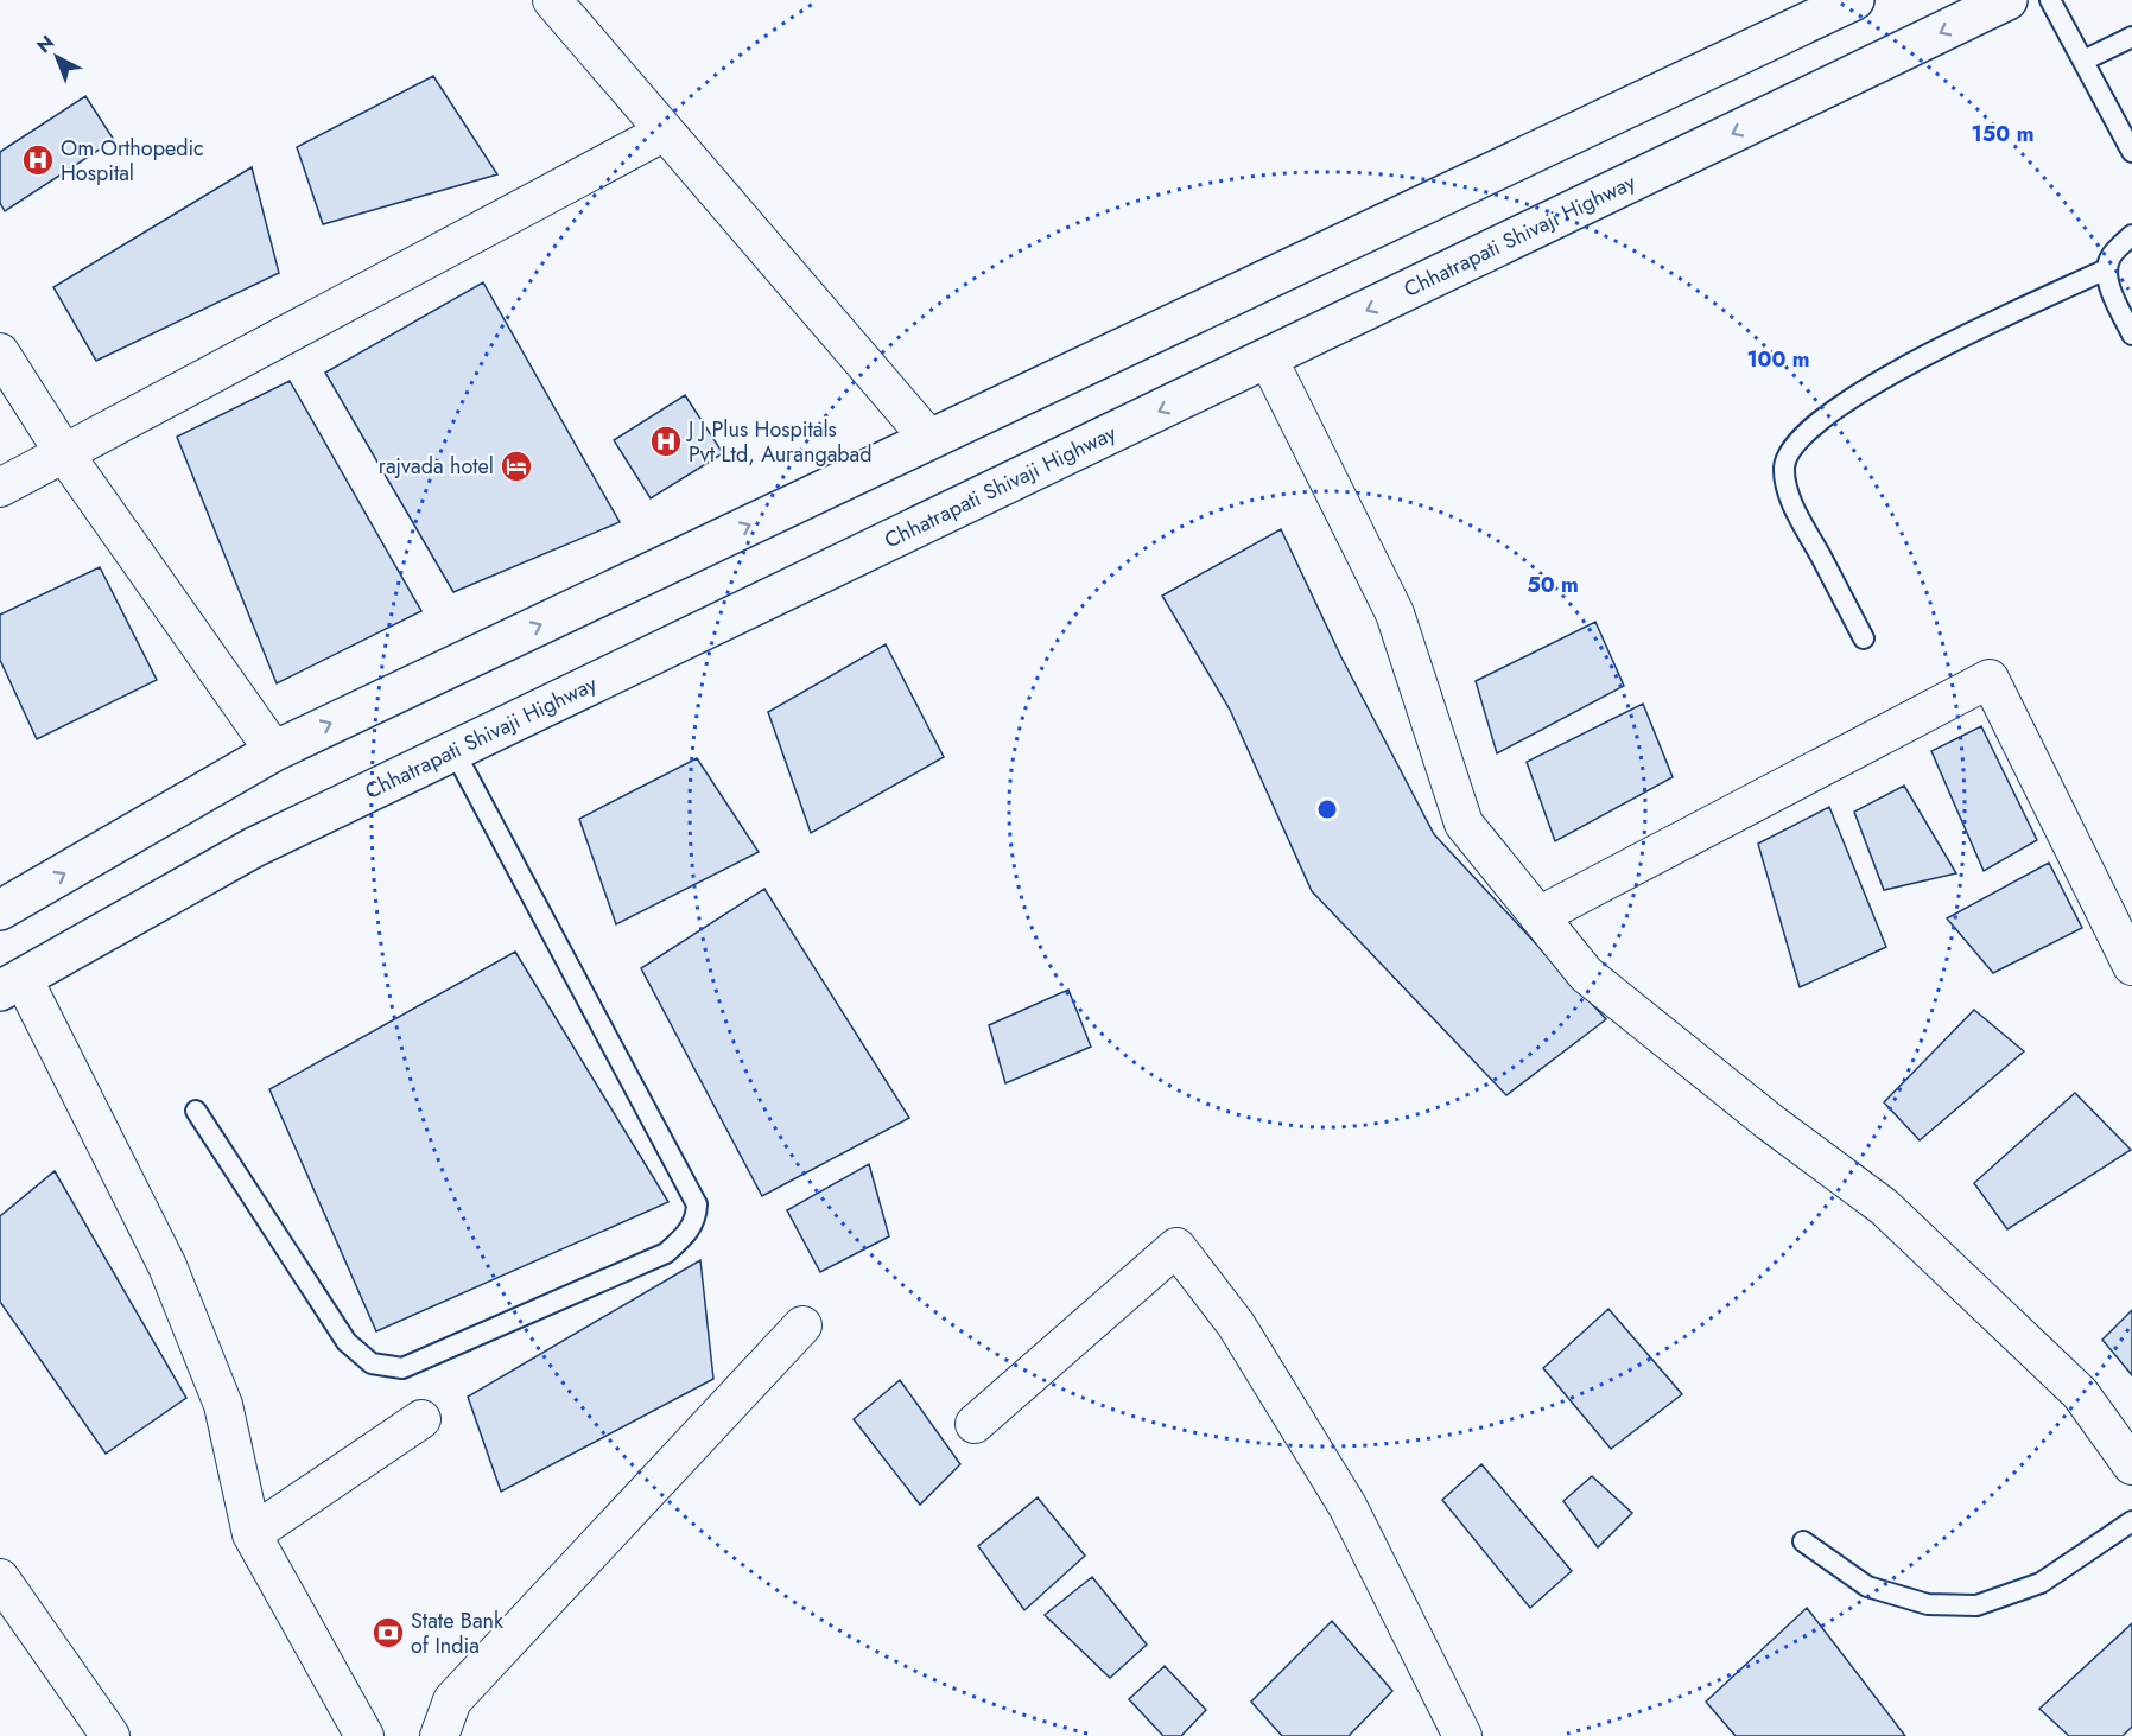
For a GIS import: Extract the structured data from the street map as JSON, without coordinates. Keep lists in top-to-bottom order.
{
  "streets": {
    "highway": ["Chhatrapati Shivaji Highway"]
  },
  "places": {
    "hospital": ["Om Orthopedic Hospital", "J J Plus Hospitals Pvt Ltd, Aurangabad"],
    "hotel": ["rajvada hotel"],
    "bank": ["State Bank of India"]
  },
  "north": "top left",
  "rings": ["150 m", "100 m", "50 m"]
}
